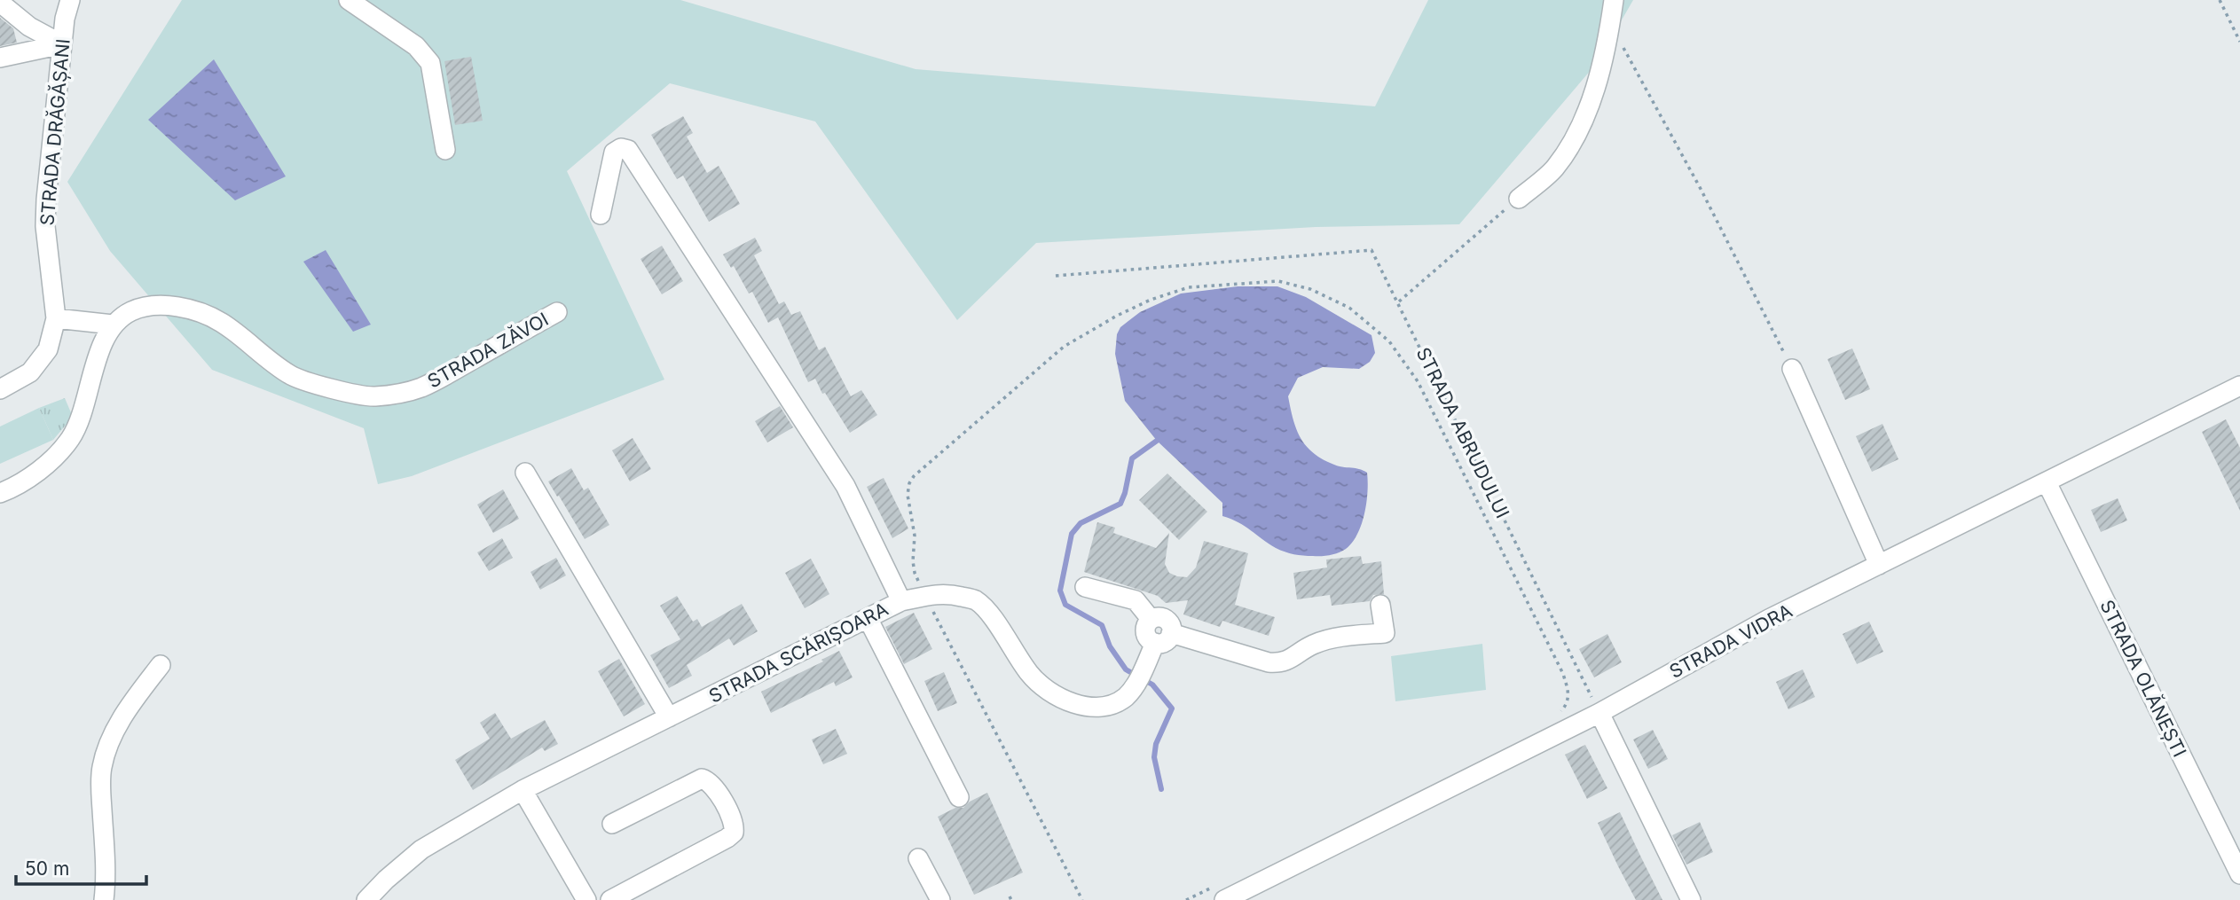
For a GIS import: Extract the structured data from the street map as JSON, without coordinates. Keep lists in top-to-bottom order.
{
  "streets": {
    "street": [
      "STRADA DRĂGĂȘANI",
      "STRADA ZĂVOI",
      "STRADA VIDRA",
      "STRADA SCĂRIȘOARA",
      "STRADA OLĂNEȘTI"
    ],
    "path": ["STRADA ABRUDULUI"]
  },
  "crossings": [
    ["STRADA ABRUDULUI", "STRADA VIDRA"],
    ["STRADA VIDRA", "STRADA OLĂNEȘTI"]
  ],
  "scale_bar": "50 m"
}
